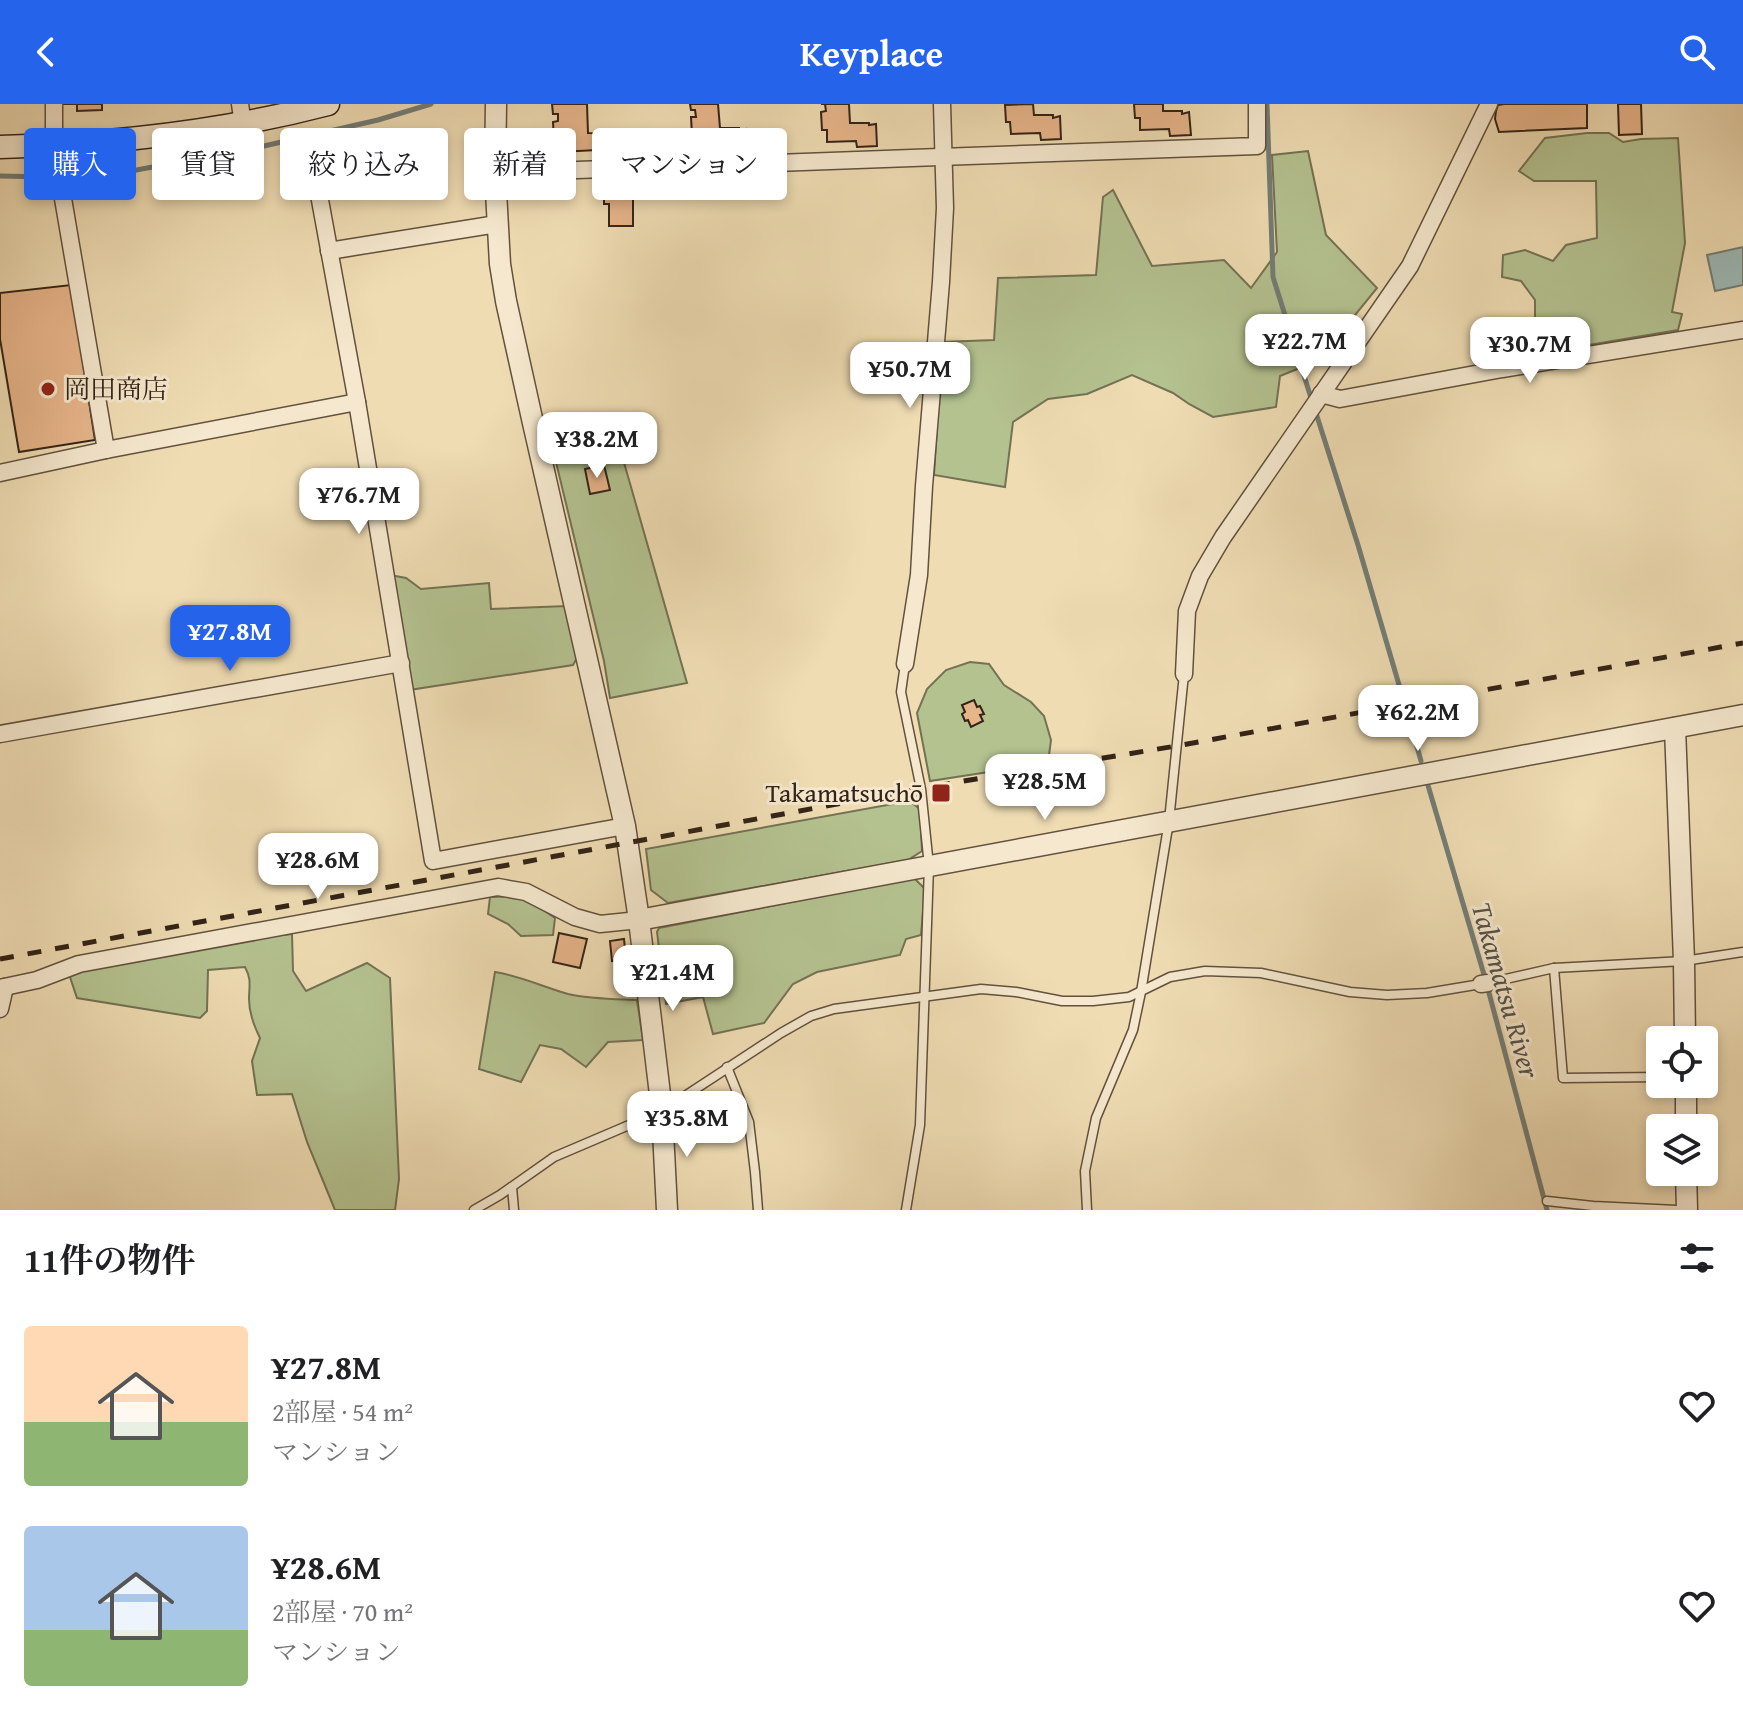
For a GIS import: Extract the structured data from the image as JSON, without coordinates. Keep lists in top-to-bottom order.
{
  "water": ["Takamatsu River"],
  "places": {
    "other": ["岡田商店"],
    "transit": ["Takamatsuchō"]
  },
  "page": {
    "header": "Keyplace",
    "chip": [
      "購入",
      "賃貸",
      "絞り込み",
      "新着",
      "マンション"
    ],
    "price": [
      "¥22.7M",
      "¥30.7M",
      "¥50.7M",
      "¥38.2M",
      "¥76.7M",
      "¥27.8M",
      "¥62.2M",
      "¥28.5M",
      "¥28.6M",
      "¥21.4M",
      "¥35.8M"
    ],
    "heading": "11件の物件",
    "list": [
      {
        "name": "¥27.8M",
        "note": "2部屋 · 54 m² · マンション"
      },
      {
        "name": "¥28.6M",
        "note": "2部屋 · 70 m² · マンション"
      }
    ]
  }
}
